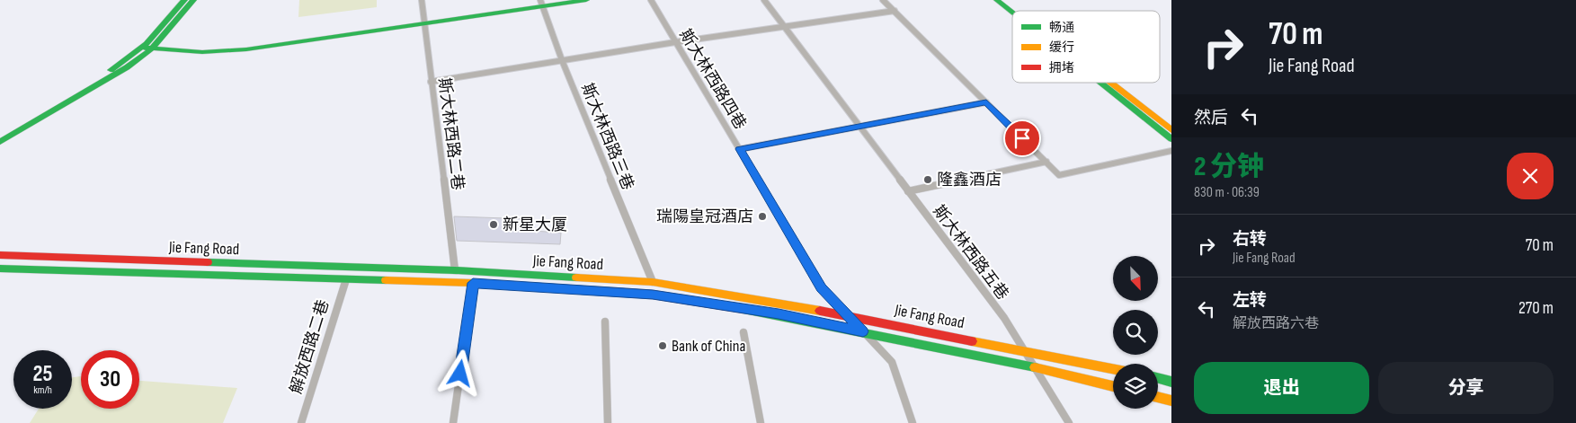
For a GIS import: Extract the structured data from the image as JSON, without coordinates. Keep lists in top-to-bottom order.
{
  "streets": {
    "main road": ["Jie Fang Road"],
    "street": [
      "斯大林西路四巷",
      "斯大林西路二巷",
      "斯大林西路三巷",
      "斯大林西路五巷",
      "解放西路二巷"
    ]
  },
  "crossings": [
    ["斯大林西路四巷", "Jie Fang Road"],
    ["斯大林西路二巷", "Jie Fang Road"],
    ["斯大林西路三巷", "Jie Fang Road"],
    ["Jie Fang Road", "斯大林西路五巷"],
    ["Jie Fang Road", "解放西路二巷"]
  ],
  "places": [
    "隆鑫酒店",
    "瑞陽皇冠酒店",
    "新星大厦",
    "Bank of China"
  ],
  "legend": ["畅通", "缓行", "拥堵"],
  "north": "bottom right",
  "page": {
    "turn": ["70 m", "Jie Fang Road"],
    "then": "然后",
    "heading": ["2 分钟", "830 m · 06:39"],
    "list": [
      {
        "name": "右转",
        "note": "Jie Fang Road",
        "value": "70 m"
      },
      {
        "name": "左转",
        "note": "解放西路六巷",
        "value": "270 m"
      }
    ],
    "speed": "25 km/h",
    "limit": "30",
    "buttons": ["退出", "分享"]
  }
}
